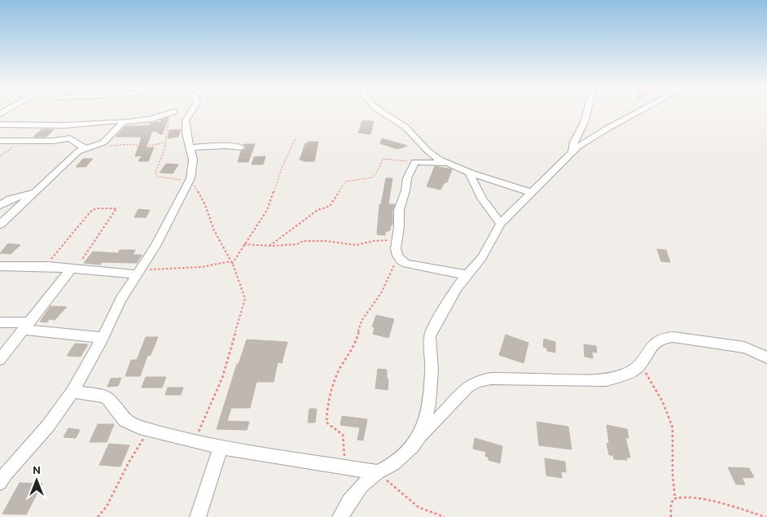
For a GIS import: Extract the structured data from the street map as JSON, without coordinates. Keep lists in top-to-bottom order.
{
  "north": "top"
}
